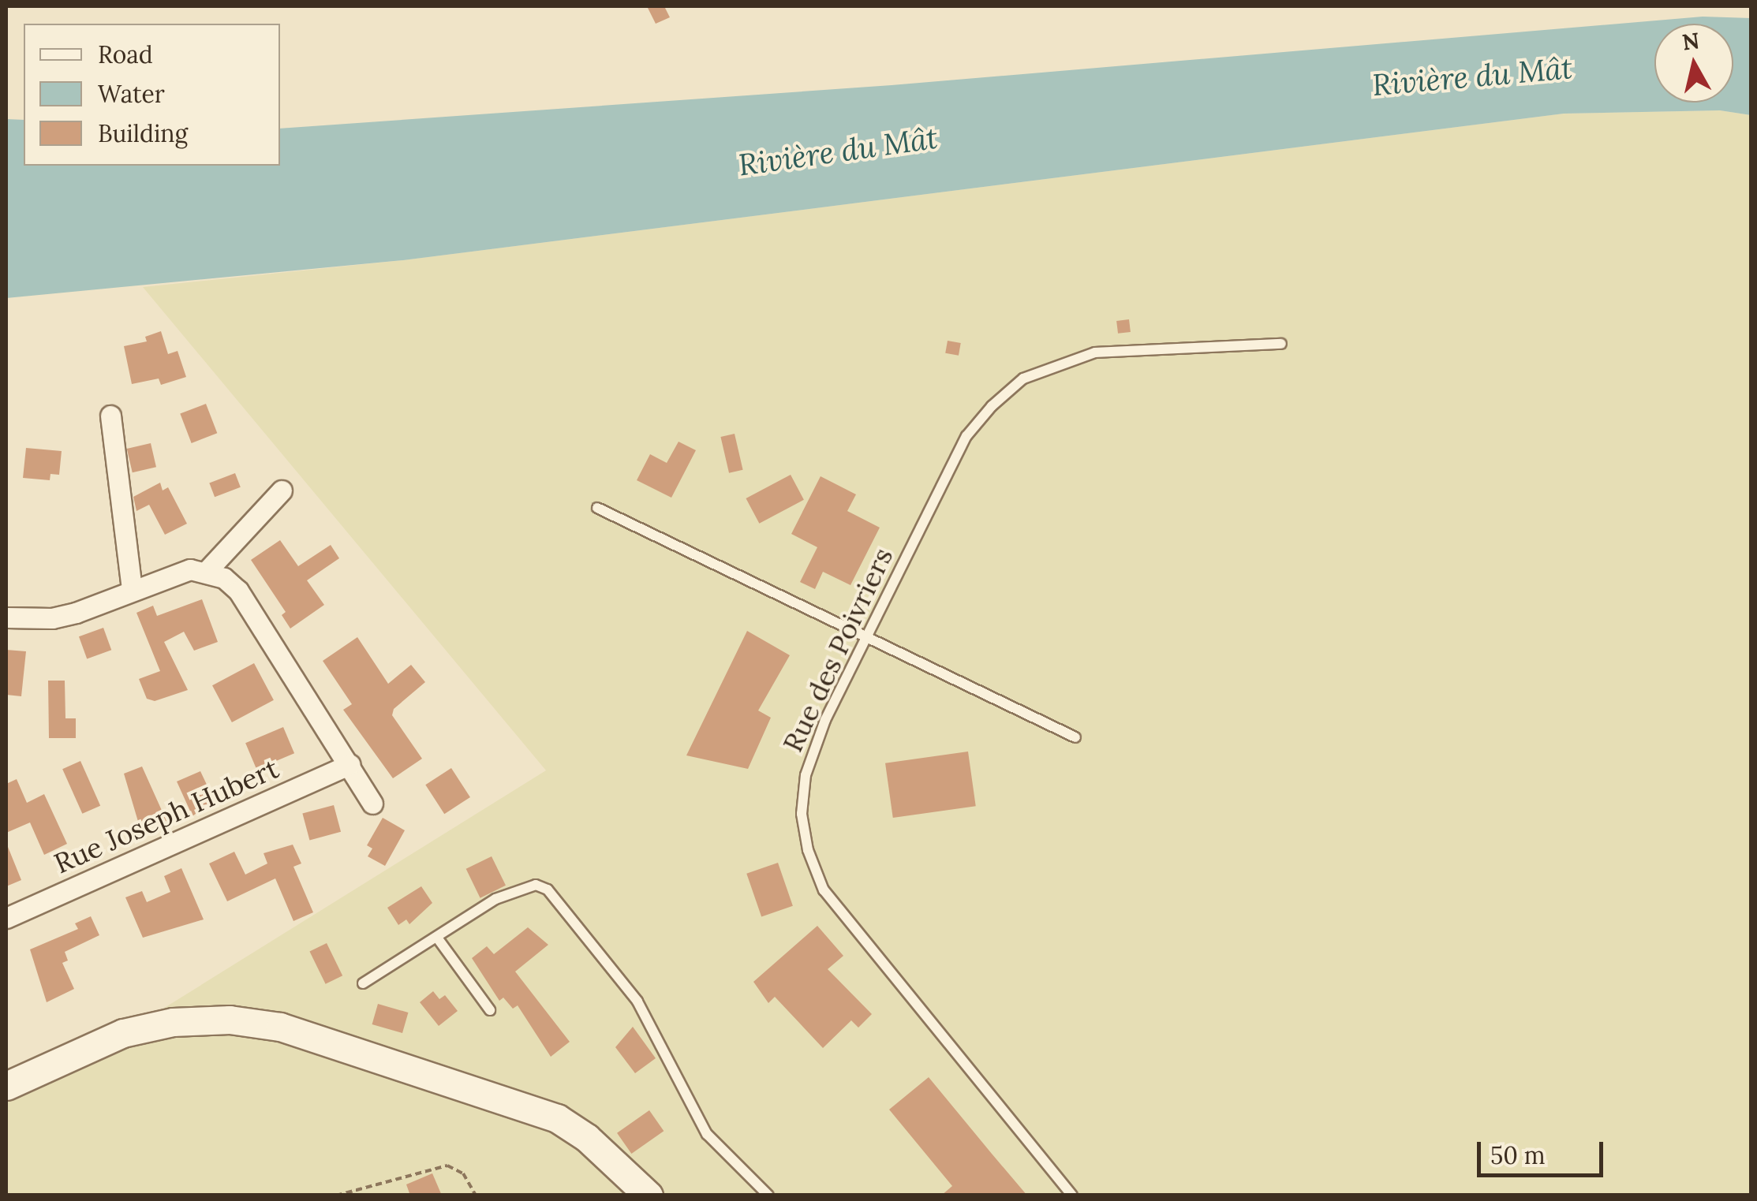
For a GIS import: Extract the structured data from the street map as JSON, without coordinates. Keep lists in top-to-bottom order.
{
  "streets": {
    "street": ["Rue Joseph Hubert"],
    "lane": ["Rue des Poivriers"]
  },
  "water": ["Rivière du Mât"],
  "legend": ["Road", "Water", "Building"],
  "scale_bar": "50 m",
  "north": "top"
}
